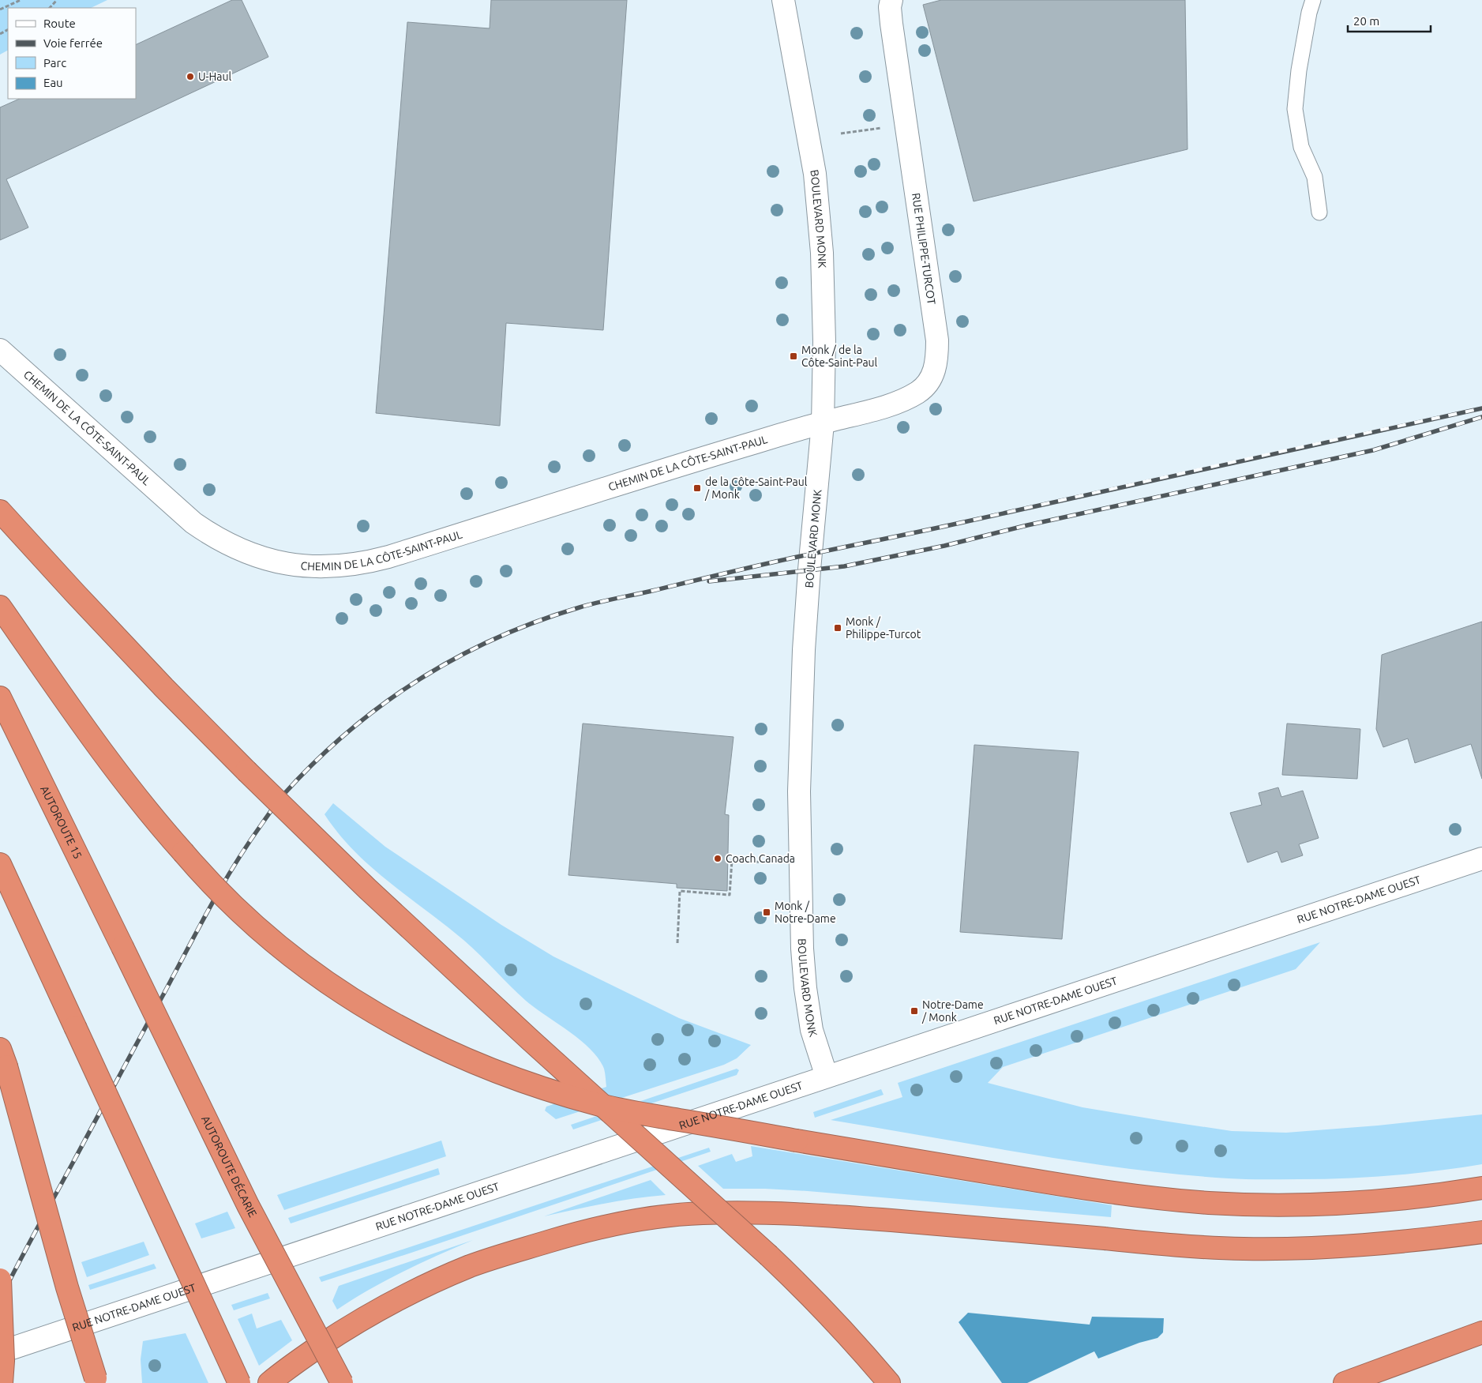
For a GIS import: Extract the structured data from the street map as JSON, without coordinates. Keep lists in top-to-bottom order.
{
  "streets": {
    "highway": ["AUTOROUTE 15", "AUTOROUTE DÉCARIE"],
    "street": [
      "BOULEVARD MONK",
      "RUE PHILIPPE-TURCOT",
      "CHEMIN DE LA CÔTE-SAINT-PAUL",
      "RUE NOTRE-DAME OUEST"
    ]
  },
  "crossings": [
    ["BOULEVARD MONK", "RUE PHILIPPE-TURCOT"],
    ["BOULEVARD MONK", "CHEMIN DE LA CÔTE-SAINT-PAUL"],
    ["BOULEVARD MONK", "RUE NOTRE-DAME OUEST"],
    ["RUE PHILIPPE-TURCOT", "CHEMIN DE LA CÔTE-SAINT-PAUL"],
    ["AUTOROUTE 15", "AUTOROUTE DÉCARIE"]
  ],
  "places": {
    "other": ["U-Haul", "Coach Canada"],
    "transit": [
      "Monk / de la Côte-Saint-Paul",
      "de la Côte-Saint-Paul / Monk",
      "Monk / Philippe-Turcot",
      "Monk / Notre-Dame",
      "Notre-Dame / Monk"
    ]
  },
  "legend": [
    "Route",
    "Voie ferrée",
    "Parc",
    "Eau"
  ],
  "scale_bar": "20 m"
}
